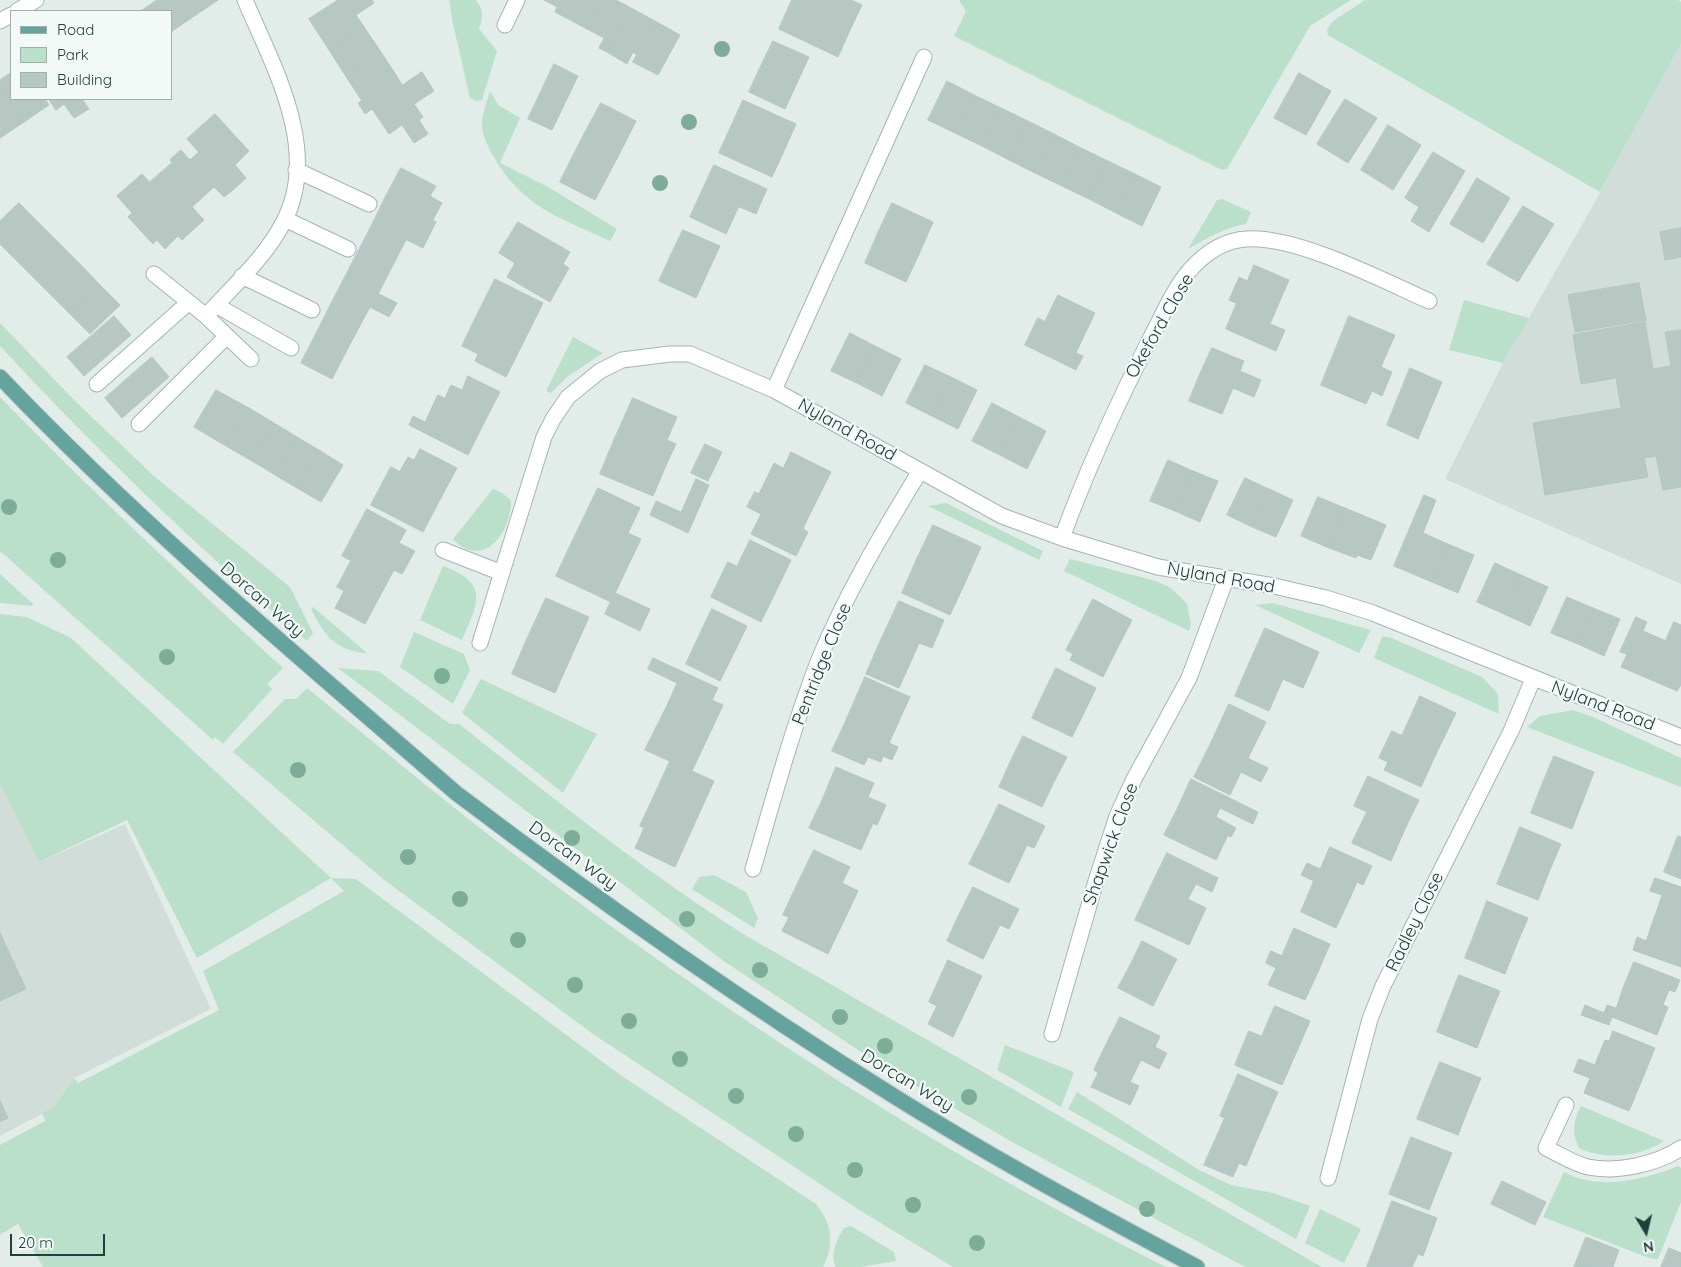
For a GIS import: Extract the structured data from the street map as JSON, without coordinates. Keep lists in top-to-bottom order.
{
  "streets": {
    "main road": ["Dorcan Way"],
    "street": [
      "Okeford Close",
      "Nyland Road",
      "Pentridge Close",
      "Shapwick Close",
      "Radley Close"
    ]
  },
  "crossings": [
    ["Okeford Close", "Nyland Road"],
    ["Nyland Road", "Pentridge Close"],
    ["Nyland Road", "Shapwick Close"],
    ["Nyland Road", "Radley Close"]
  ],
  "legend": ["Road", "Park", "Building"],
  "scale_bar": "20 m",
  "north": "bottom"
}
